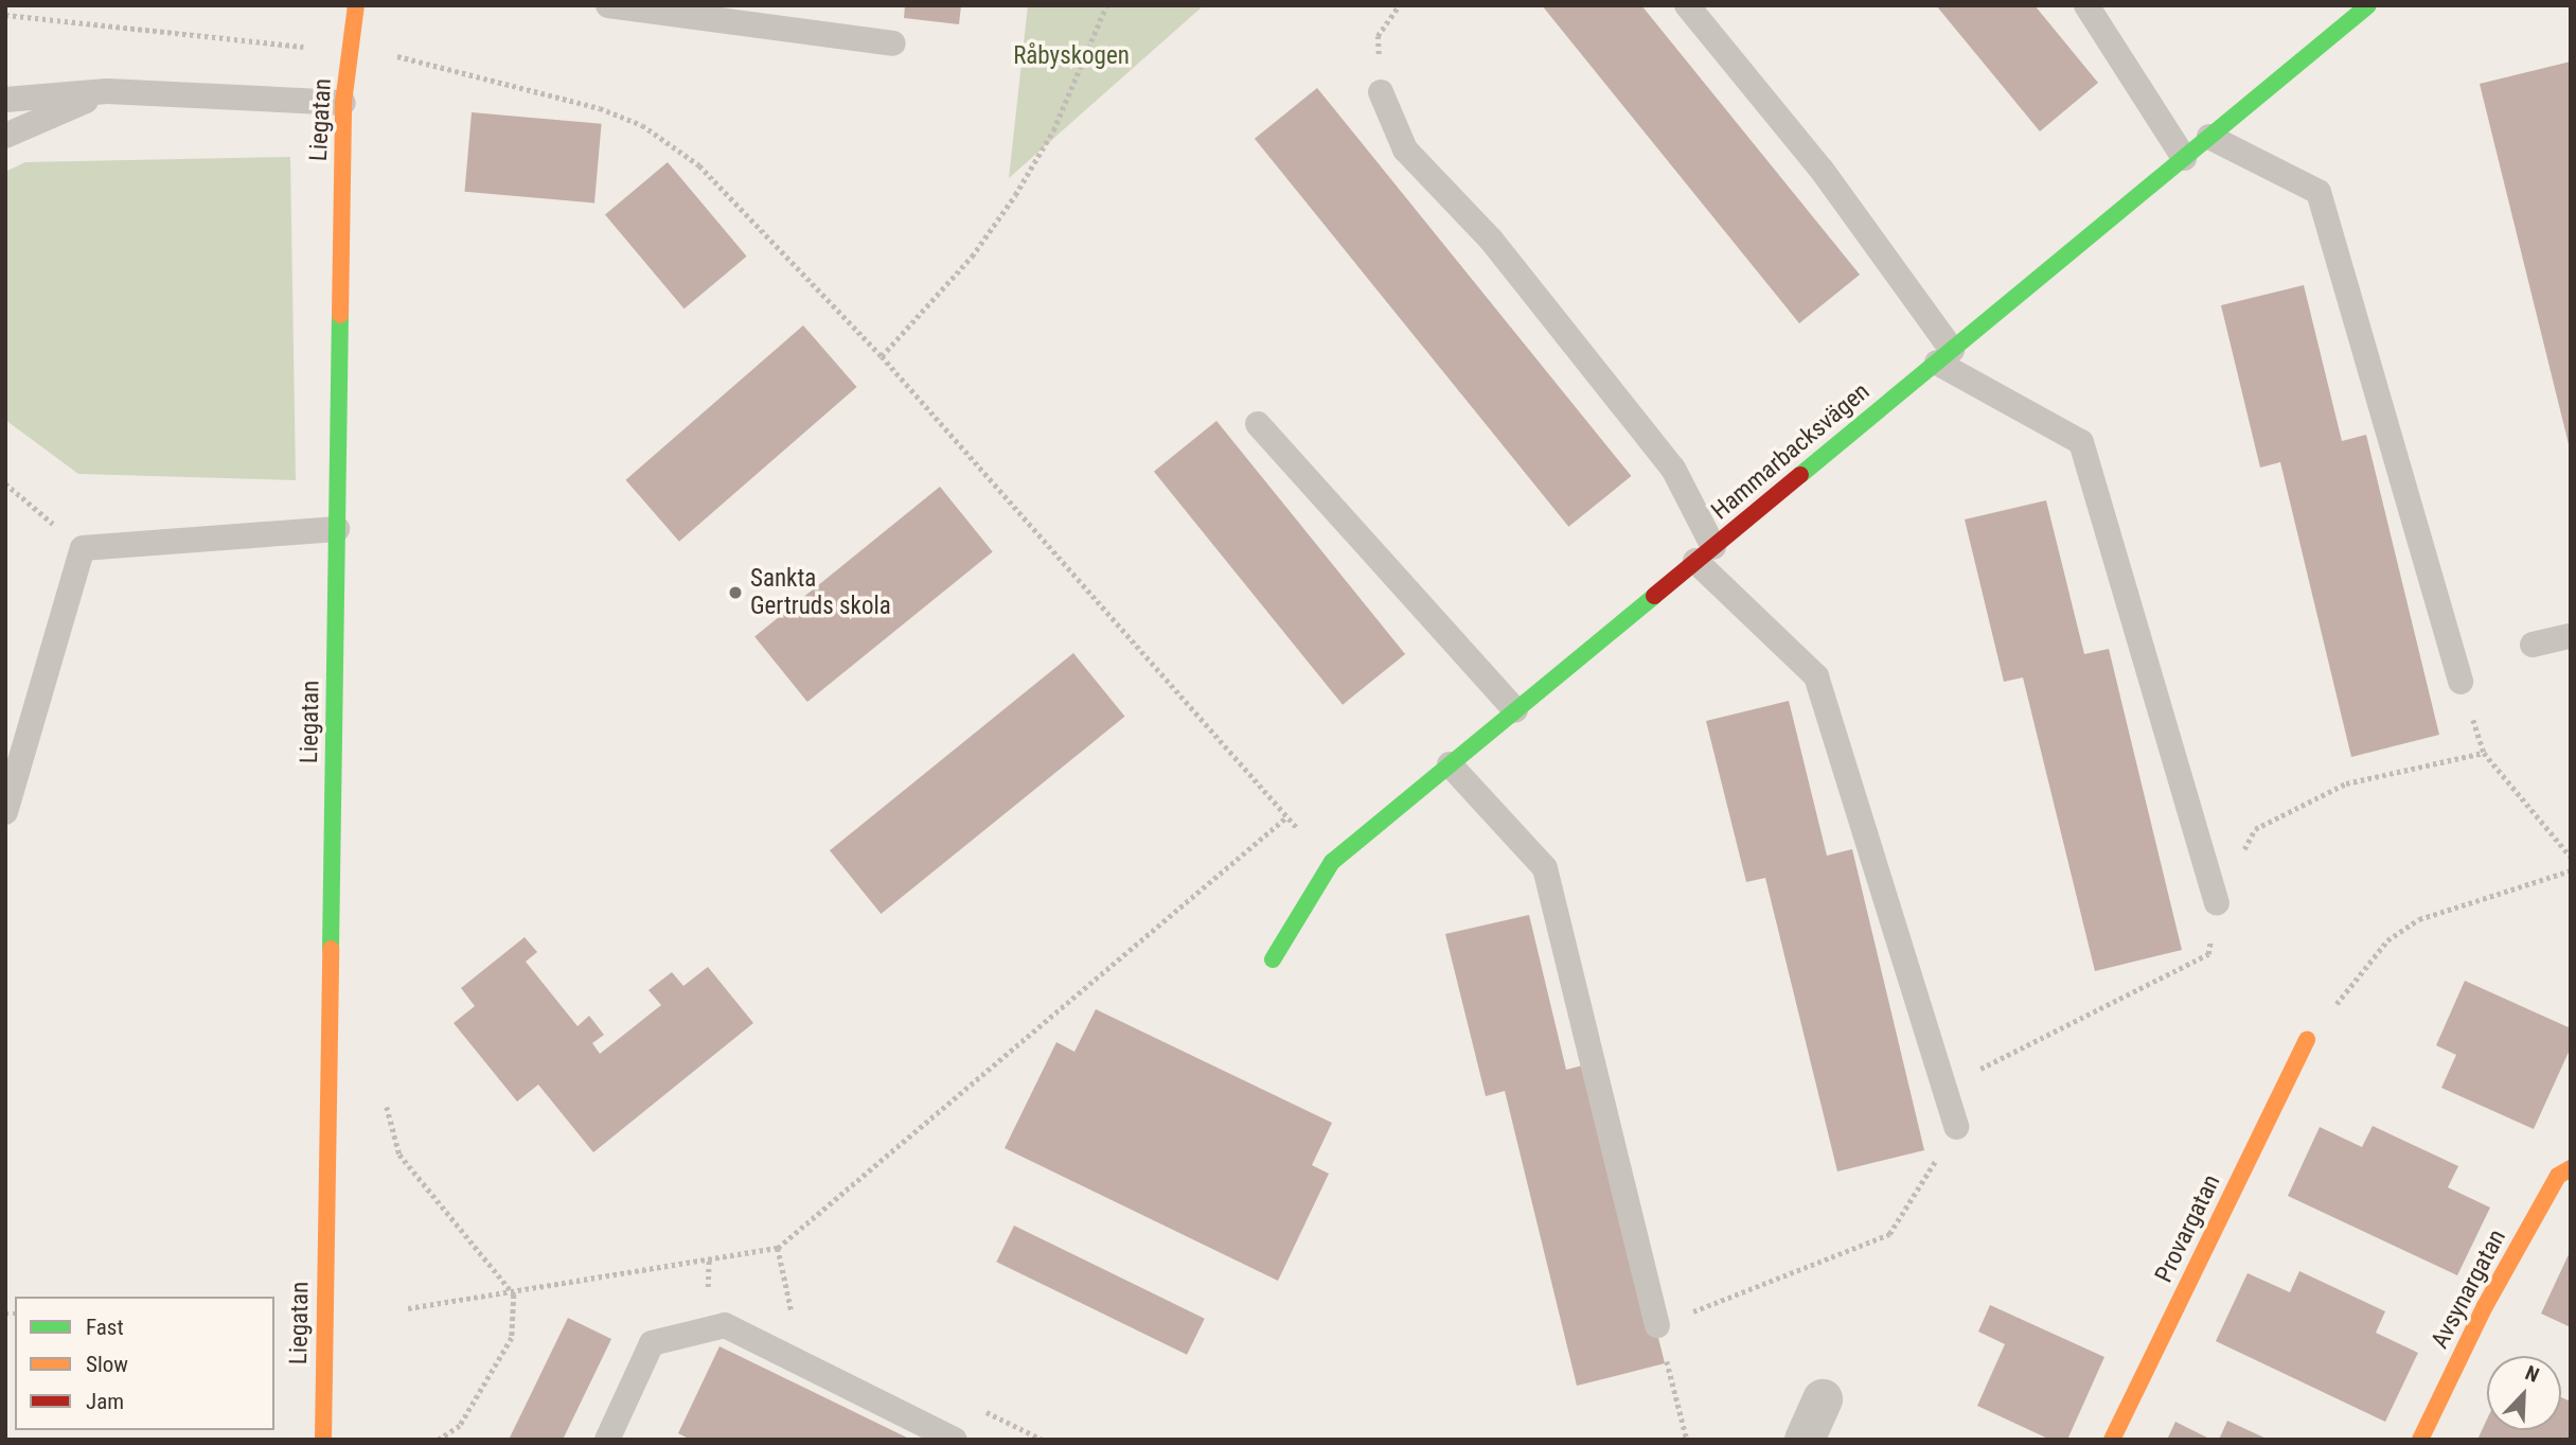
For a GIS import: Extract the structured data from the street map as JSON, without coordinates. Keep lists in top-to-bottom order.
{
  "streets": {
    "street": [
      "Liegatan",
      "Hammarbacksvägen",
      "Provargatan",
      "Avsynargatan"
    ]
  },
  "parks": ["Råbyskogen"],
  "places": ["Sankta Gertruds skola"],
  "legend": ["Fast", "Slow", "Jam"],
  "north": "top right"
}
